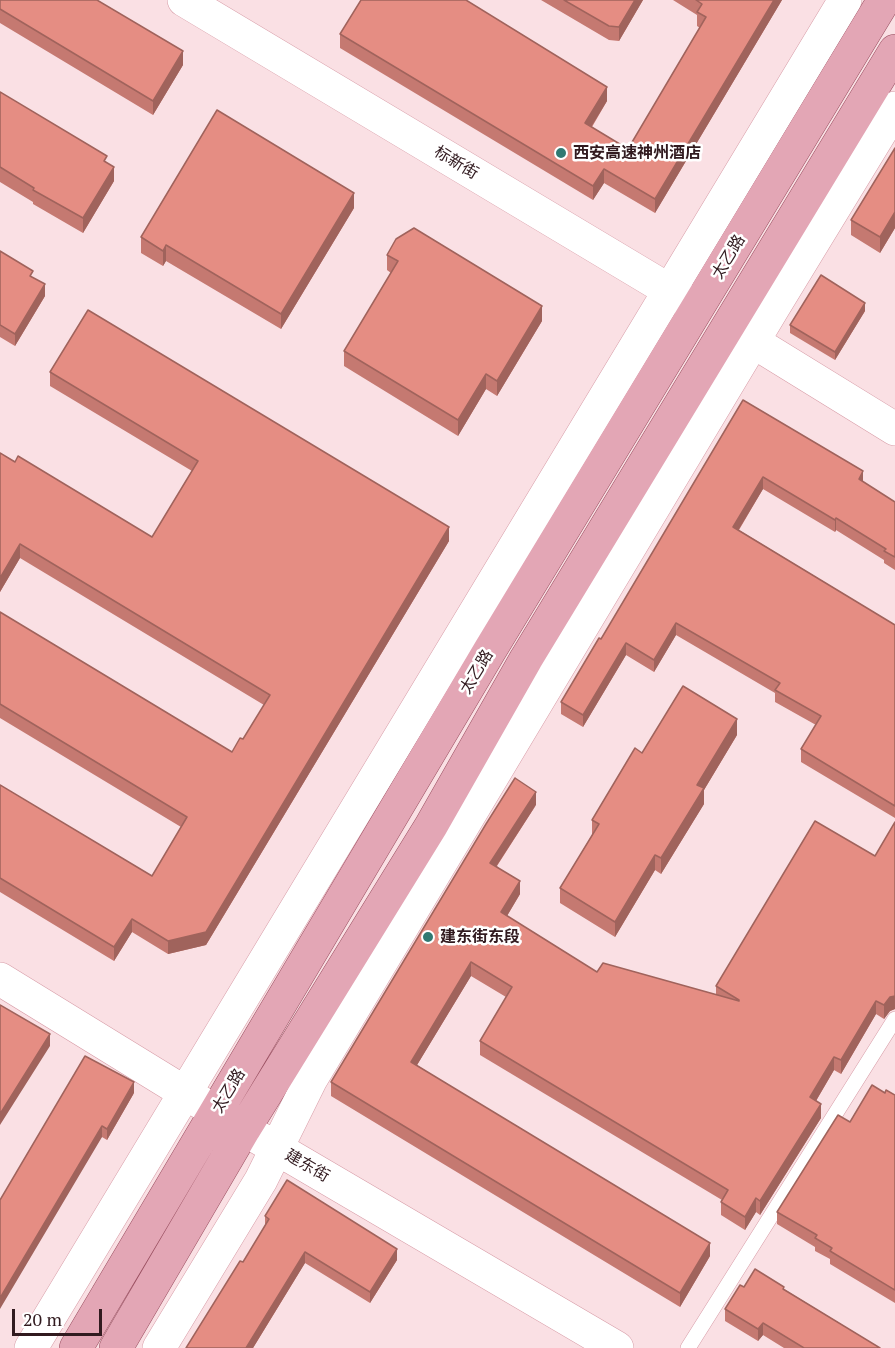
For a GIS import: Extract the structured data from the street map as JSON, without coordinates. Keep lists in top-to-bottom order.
{
  "streets": {
    "main road": ["标新街", "太乙路", "建东街"]
  },
  "crossings": [
    ["标新街", "太乙路"],
    ["太乙路", "建东街"]
  ],
  "places": ["西安高速神州酒店", "建东街东段"],
  "scale_bar": "20 m"
}
